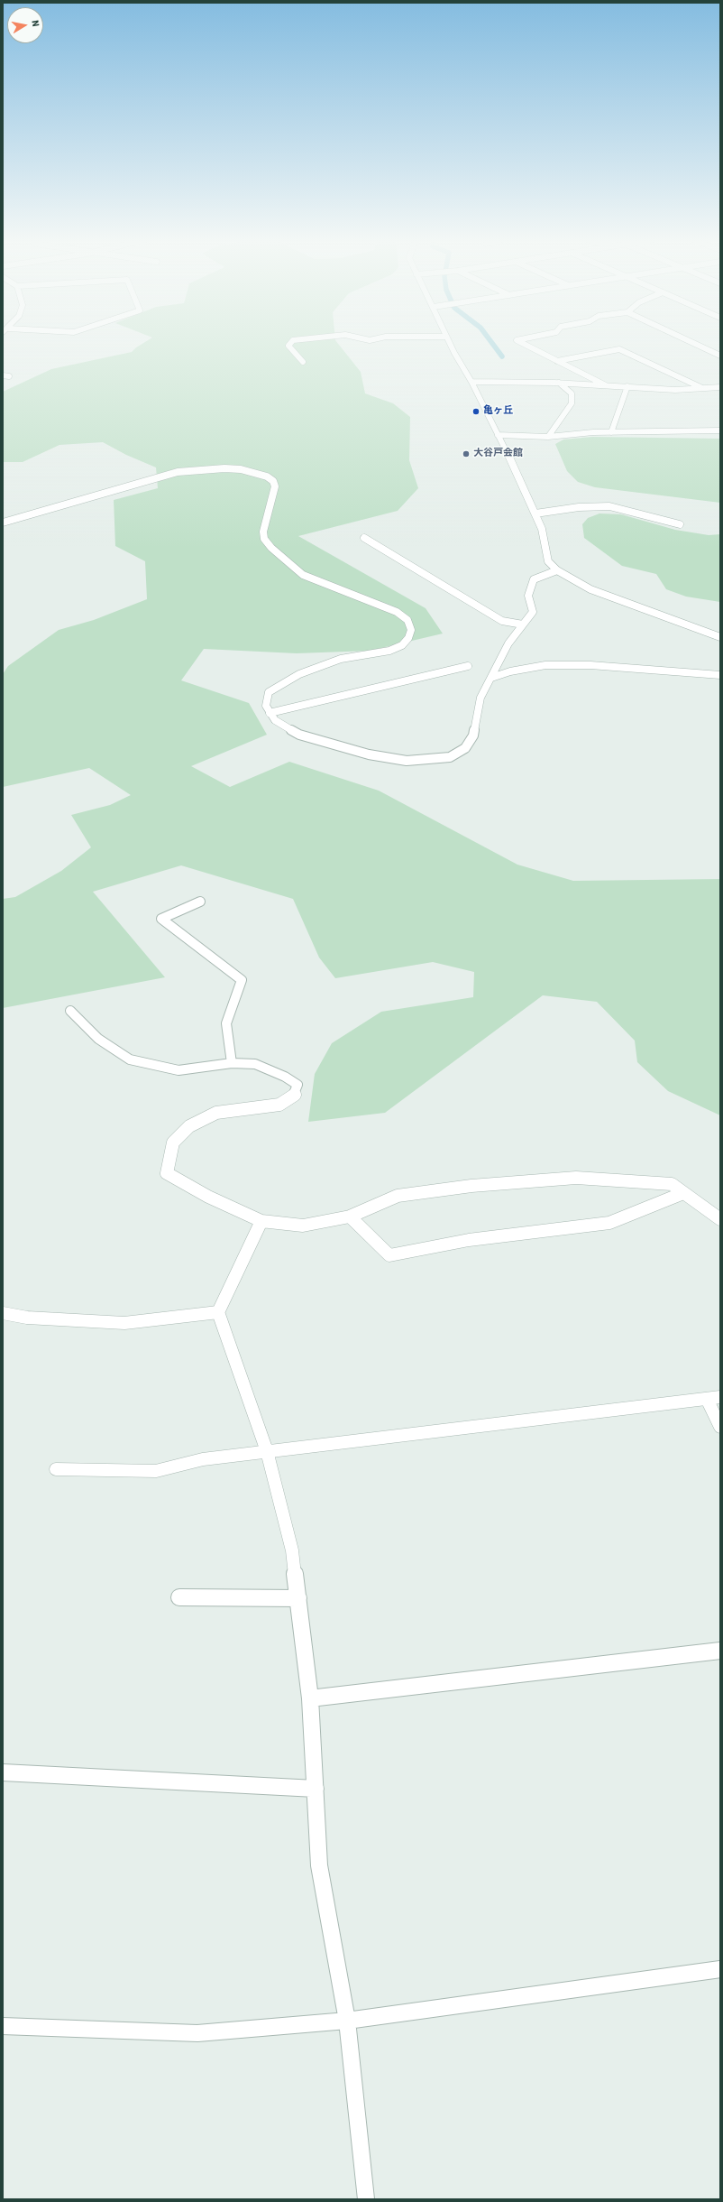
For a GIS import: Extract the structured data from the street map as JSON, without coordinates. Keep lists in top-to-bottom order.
{
  "places": ["亀ヶ丘", "大谷戸会館"],
  "north": "right"
}
